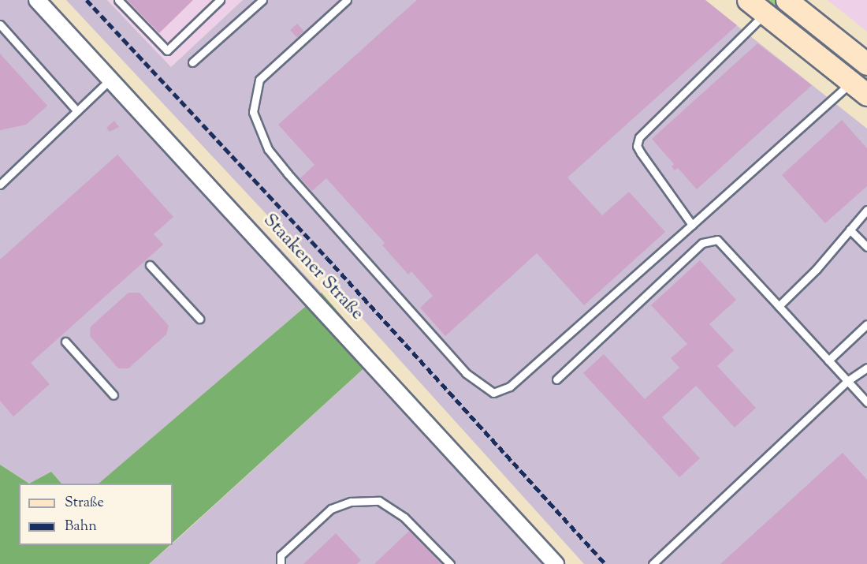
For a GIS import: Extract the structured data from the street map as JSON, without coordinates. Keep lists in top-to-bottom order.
{
  "streets": {
    "street": ["Staakener Straße"]
  },
  "legend": ["Straße", "Bahn"]
}
